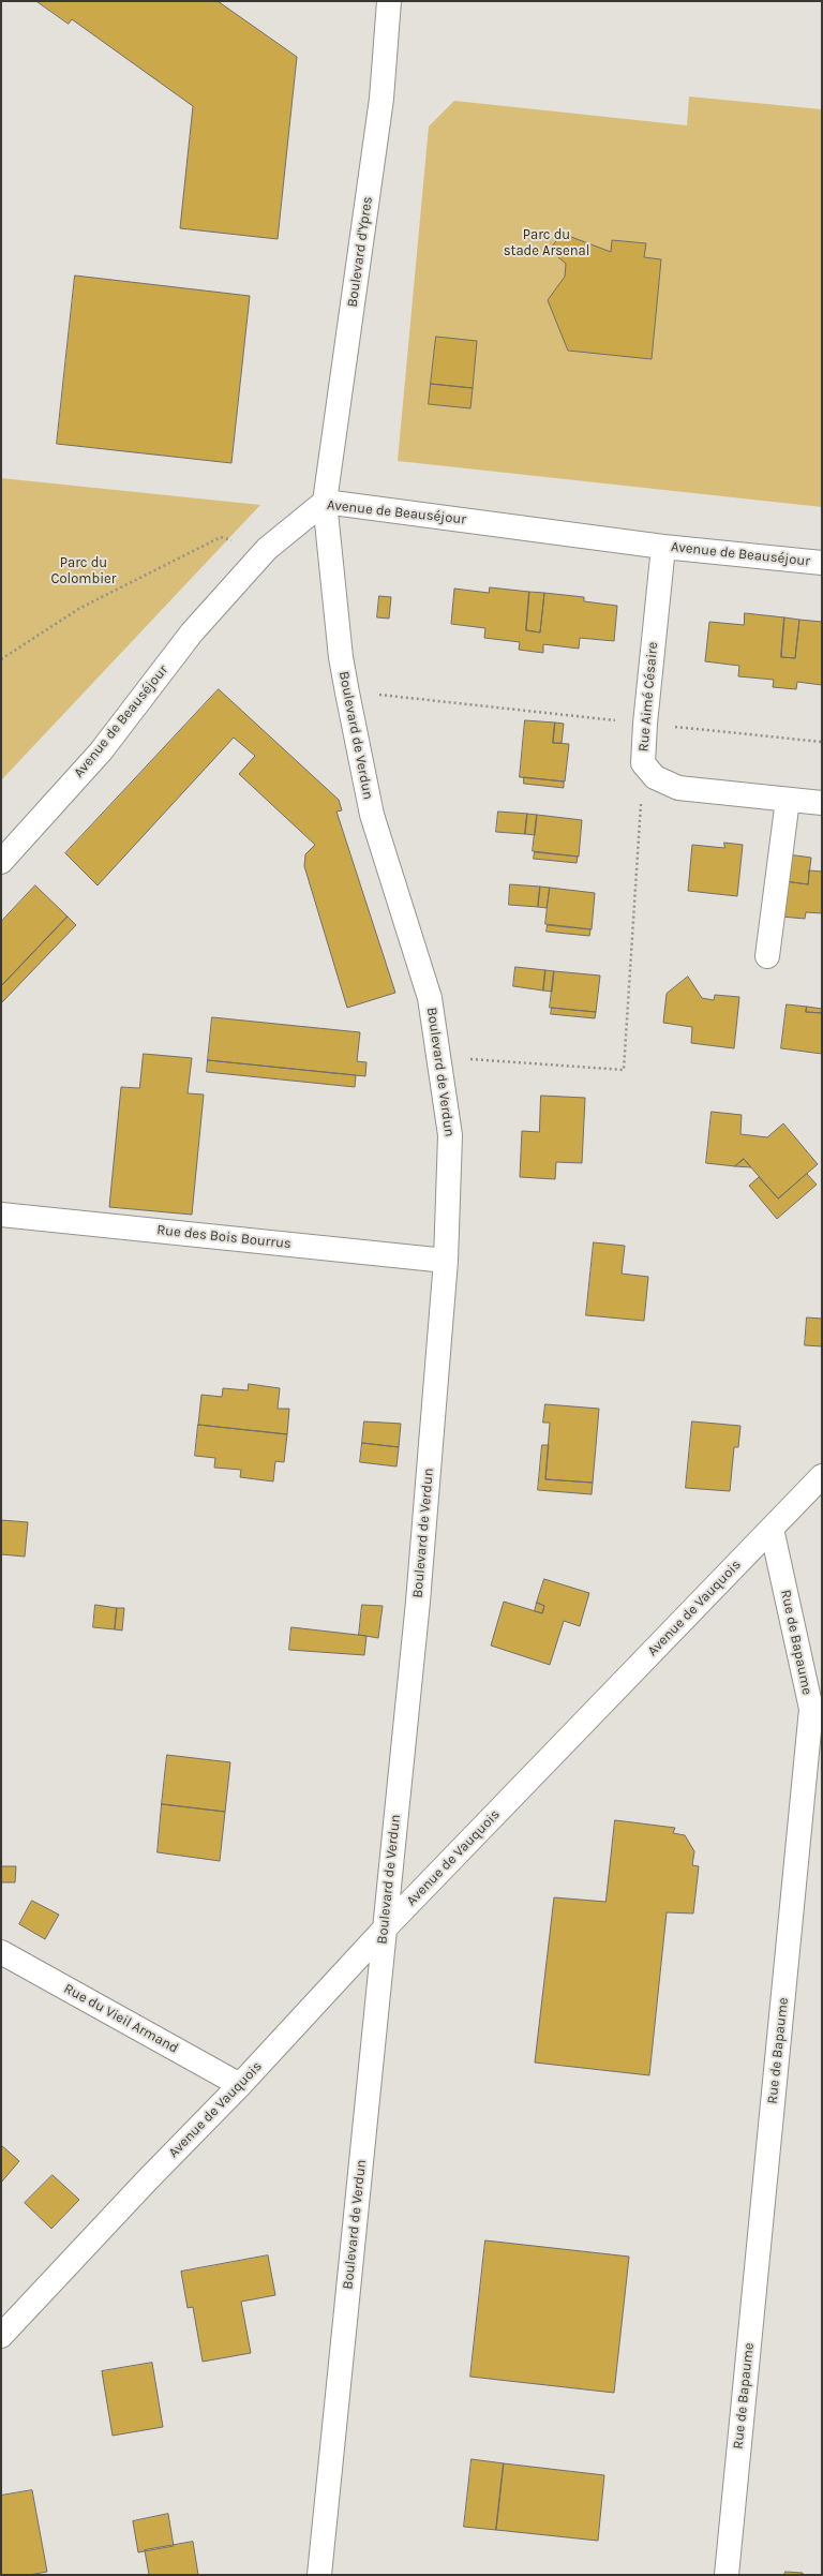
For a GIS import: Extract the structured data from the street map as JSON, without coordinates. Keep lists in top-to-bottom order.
{
  "streets": {
    "street": [
      "Boulevard d'Ypres",
      "Avenue de Beauséjour",
      "Rue Aimé Césaire",
      "Boulevard de Verdun",
      "Rue des Bois Bourrus",
      "Avenue de Vauquois",
      "Rue de Bapaume",
      "Rue du Vieil Armand"
    ]
  },
  "crossings": [
    ["Boulevard d'Ypres", "Avenue de Beauséjour"],
    ["Boulevard d'Ypres", "Boulevard de Verdun"],
    ["Avenue de Beauséjour", "Rue Aimé Césaire"],
    ["Avenue de Beauséjour", "Boulevard de Verdun"],
    ["Boulevard de Verdun", "Rue des Bois Bourrus"],
    ["Boulevard de Verdun", "Avenue de Vauquois"],
    ["Avenue de Vauquois", "Rue de Bapaume"],
    ["Avenue de Vauquois", "Rue du Vieil Armand"]
  ],
  "parks": ["Parc du stade Arsenal", "Parc du Colombier"]
}
